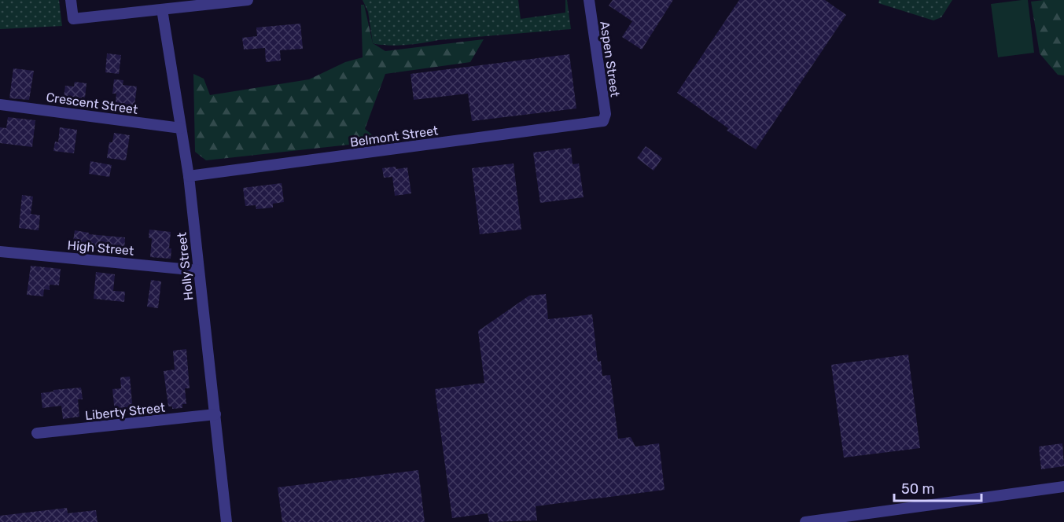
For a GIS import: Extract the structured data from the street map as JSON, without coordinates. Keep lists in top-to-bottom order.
{
  "streets": {
    "street": [
      "Aspen Street",
      "Crescent Street",
      "Belmont Street",
      "High Street",
      "Holly Street",
      "Liberty Street"
    ]
  },
  "crossings": [
    ["Aspen Street", "Belmont Street"],
    ["Crescent Street", "Holly Street"],
    ["Belmont Street", "Holly Street"],
    ["High Street", "Holly Street"],
    ["Holly Street", "Liberty Street"]
  ],
  "scale_bar": "50 m"
}
